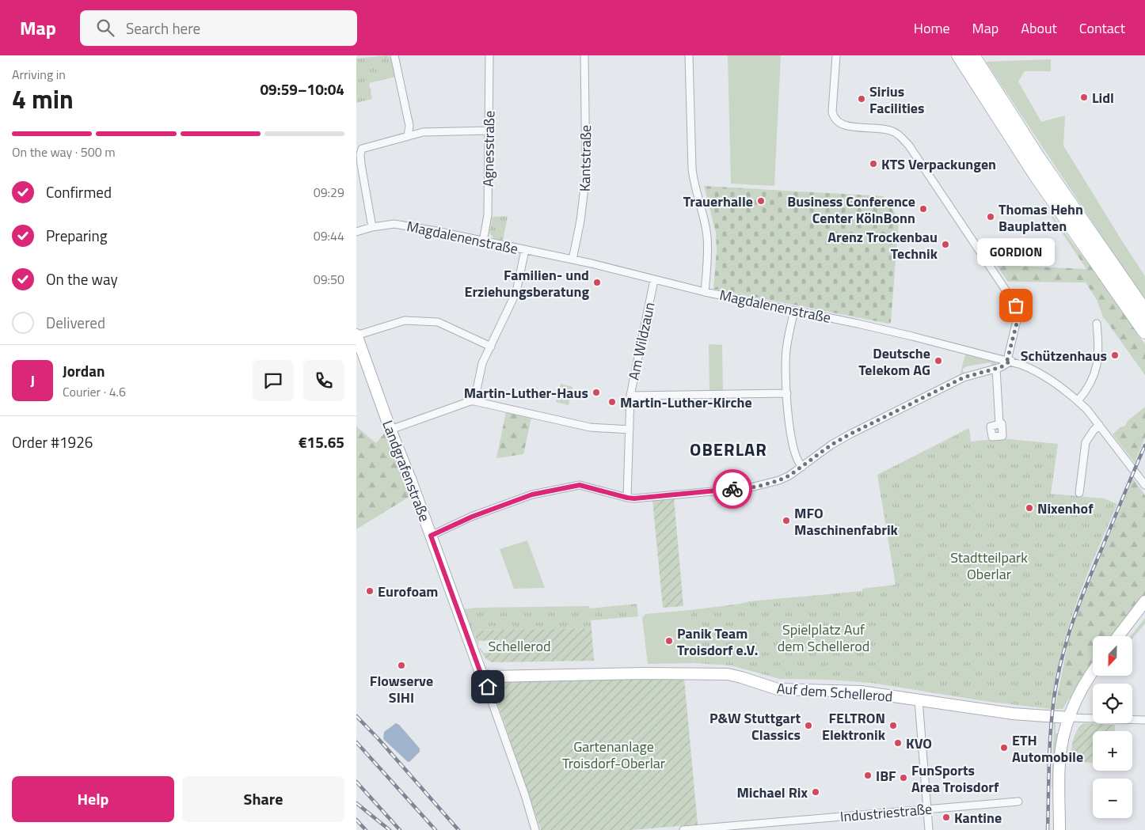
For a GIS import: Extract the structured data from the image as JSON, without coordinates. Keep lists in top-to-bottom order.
{
  "streets": {
    "street": [
      "Agnesstraße",
      "Kantstraße",
      "Magdalenenstraße",
      "Am Wildzaun",
      "Landgrafenstraße",
      "Auf dem Schellerod",
      "Industriestraße"
    ]
  },
  "crossings": [
    ["Agnesstraße", "Magdalenenstraße"],
    ["Kantstraße", "Magdalenenstraße"],
    ["Magdalenenstraße", "Am Wildzaun"],
    ["Landgrafenstraße", "Auf dem Schellerod"]
  ],
  "districts": ["OBERLAR"],
  "parks": [
    "Stadtteilpark Oberlar",
    "Spielplatz Auf dem Schellerod",
    "Schellerod",
    "Gartenanlage Troisdorf-Oberlar"
  ],
  "places": [
    "Lidl",
    "Sirius Facilities",
    "KTS Verpackungen",
    "Trauerhalle",
    "Business Conference Center KölnBonn",
    "Thomas Hehn Bauplatten",
    "Arenz Trockenbau Technik",
    "Familien- und Erziehungsberatung",
    "GORDION",
    "Schützenhaus",
    "Deutsche Telekom AG",
    "Martin-Luther-Haus",
    "Martin-Luther-Kirche",
    "Nixenhof",
    "MFO Maschinenfabrik",
    "Eurofoam",
    "Panik Team Troisdorf e.V.",
    "Flowserve SIHI",
    "P&W Stuttgart Classics",
    "FELTRON Elektronik",
    "KVO",
    "ETH Automobile",
    "IBF",
    "FunSports Area Troisdorf",
    "Michael Rix",
    "Kantine"
  ],
  "north": "bottom",
  "page": {
    "header": "Map",
    "search": "Search here",
    "nav": [
      "Home",
      "Map",
      "About",
      "Contact"
    ],
    "heading": ["4 min", "Arriving in", "09:59–10:04"],
    "panel": [
      "Jordan",
      "Courier · 4.6",
      "Order #1926",
      "€15.65"
    ],
    "bar": "On the way · 500 m",
    "list": [
      ["Confirmed", "09:29"],
      ["Preparing", "09:44"],
      ["On the way", "09:50"],
      "Delivered"
    ],
    "bubble": "GORDION",
    "round": "J",
    "map_buttons": ["+", "−"],
    "buttons": ["Help", "Share"]
  }
}
